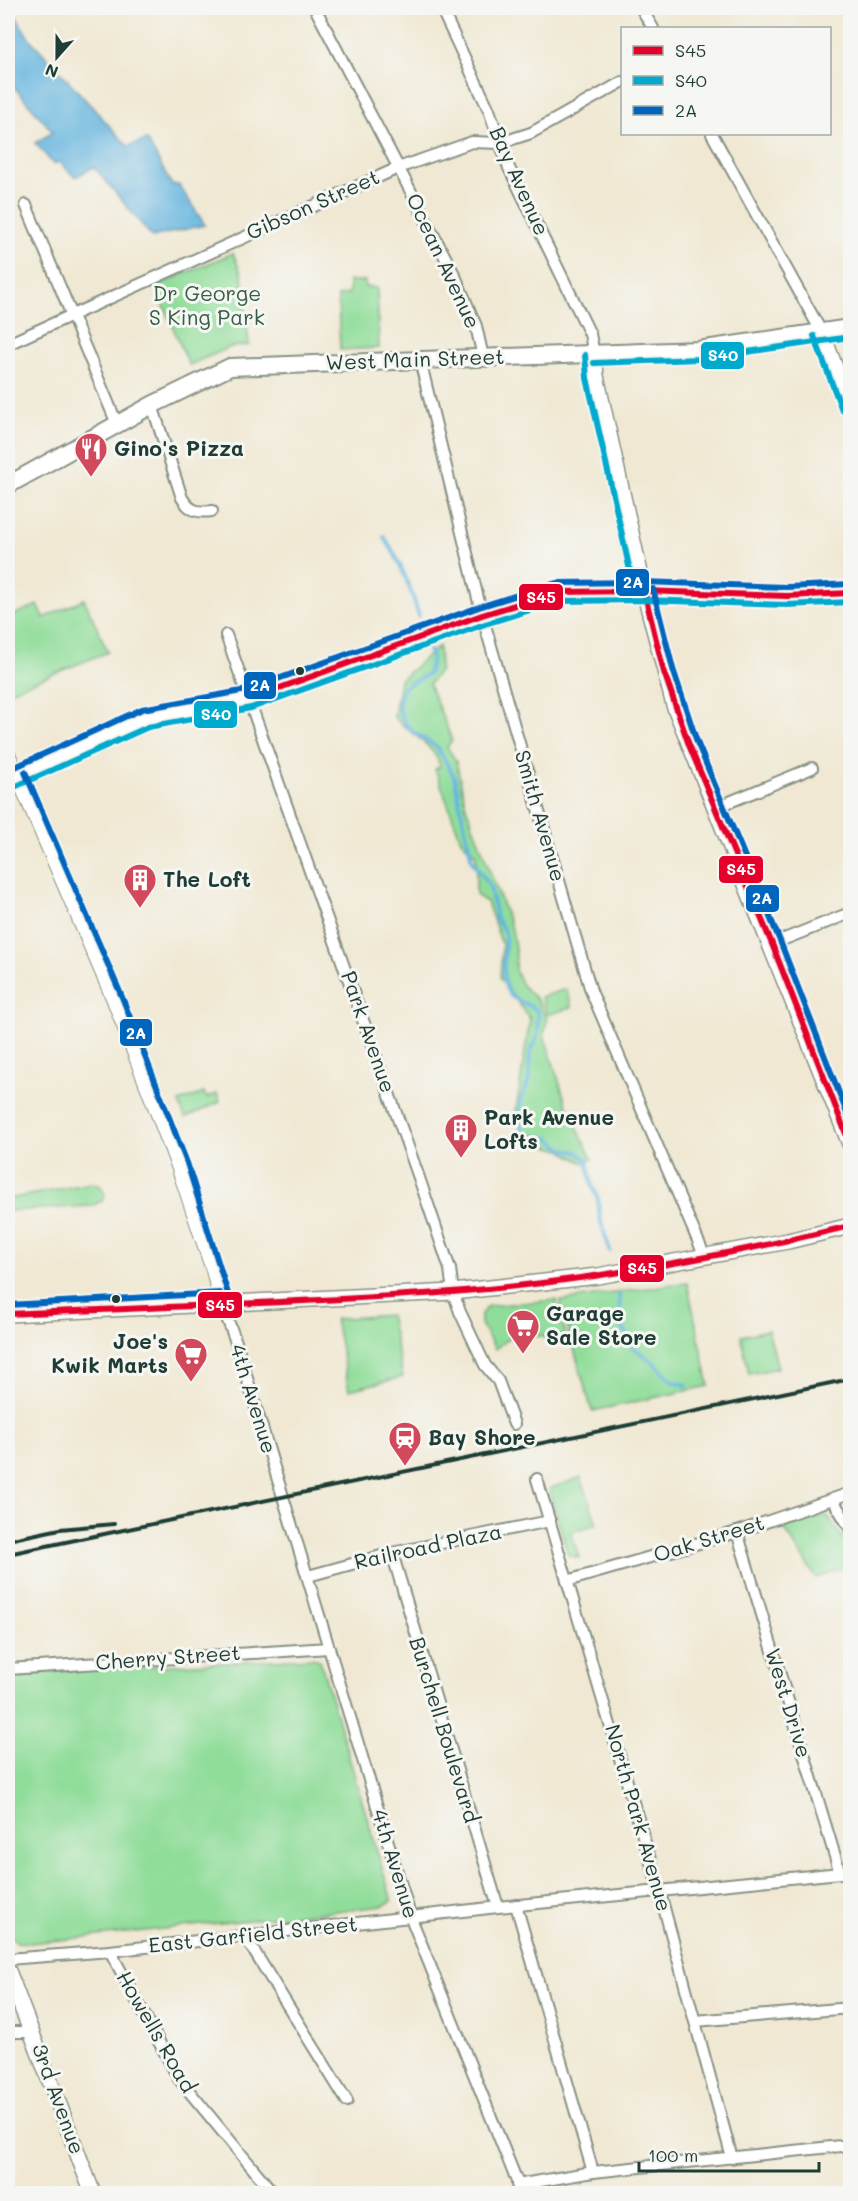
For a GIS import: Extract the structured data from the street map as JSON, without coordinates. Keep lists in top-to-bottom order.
{
  "streets": {
    "main road": ["West Main Street", "3rd Avenue"],
    "street": [
      "Bay Avenue",
      "Gibson Street",
      "Ocean Avenue",
      "Smith Avenue",
      "Park Avenue",
      "4th Avenue",
      "Oak Street",
      "Railroad Plaza",
      "Cherry Street",
      "West Drive",
      "Burchell Boulevard",
      "North Park Avenue",
      "East Garfield Street",
      "Howells Road"
    ]
  },
  "crossings": [
    ["Bay Avenue", "Gibson Street"],
    ["Bay Avenue", "West Main Street"],
    ["Gibson Street", "Ocean Avenue"],
    ["Ocean Avenue", "West Main Street"],
    ["West Main Street", "Smith Avenue"],
    ["4th Avenue", "Railroad Plaza"],
    ["4th Avenue", "Cherry Street"],
    ["4th Avenue", "East Garfield Street"],
    ["Oak Street", "West Drive"],
    ["Oak Street", "North Park Avenue"],
    ["Railroad Plaza", "Burchell Boulevard"],
    ["Railroad Plaza", "North Park Avenue"],
    ["West Drive", "East Garfield Street"],
    ["Burchell Boulevard", "East Garfield Street"],
    ["North Park Avenue", "East Garfield Street"],
    ["East Garfield Street", "Howells Road"]
  ],
  "parks": ["Dr George S King Park"],
  "places": {
    "restaurant": ["Gino's Pizza"],
    "building": ["The Loft", "Park Avenue Lofts"],
    "supermarket": ["Garage Sale Store", "Joe's Kwik Marts"],
    "station": ["Bay Shore"]
  },
  "lines": ["transit line S40", "transit line 2A", "transit line S45"],
  "legend": ["S45", "S40", "2A"],
  "scale_bar": "100 m",
  "north": "bottom"
}
